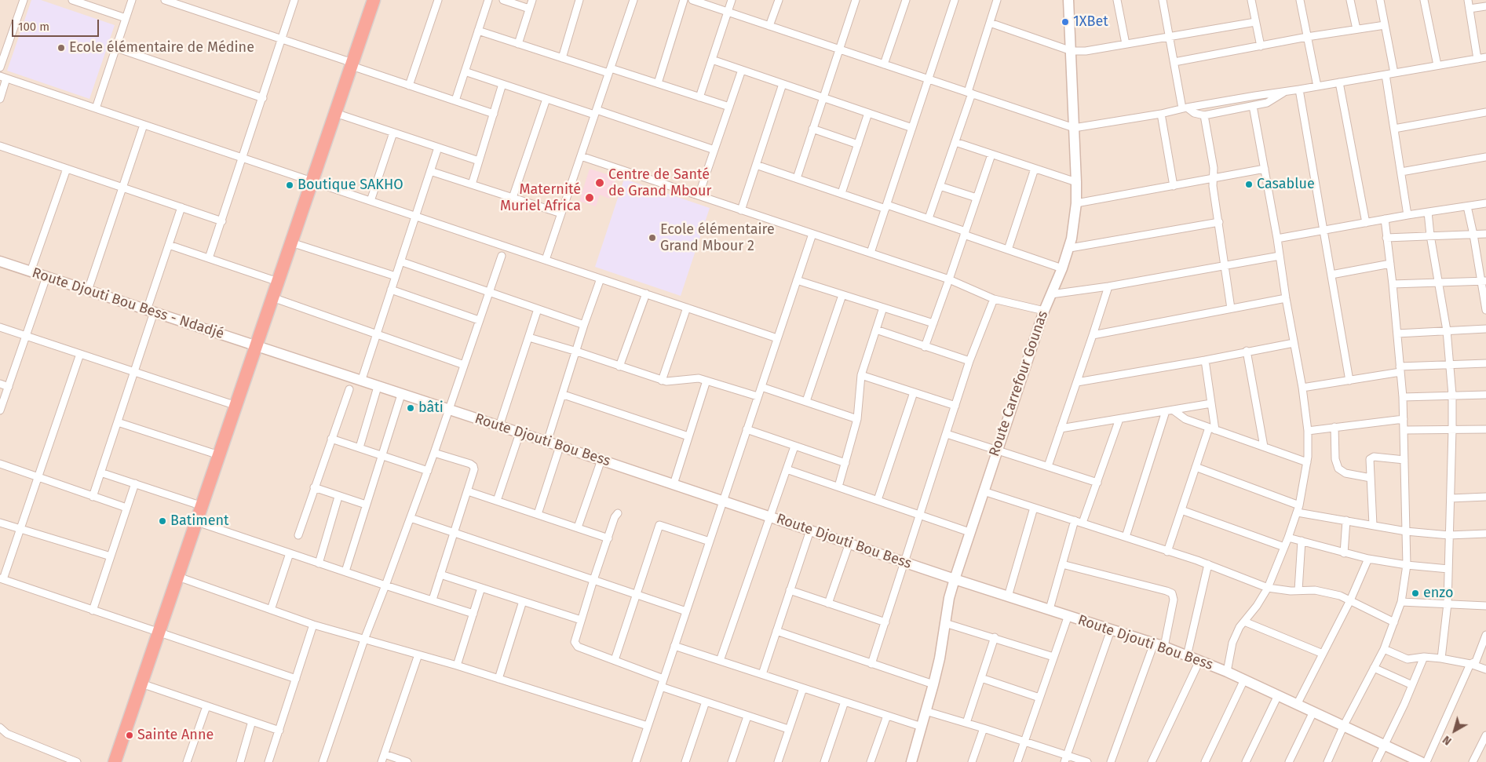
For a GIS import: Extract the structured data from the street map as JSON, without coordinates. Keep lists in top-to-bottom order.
{
  "streets": {
    "main road": ["Route Djouti Bou Bess - Ndadjé", "Route Carrefour Gounas", "Route Djouti Bou Bess"]
  },
  "crossings": [
    ["Route Djouti Bou Bess - Ndadjé", "Route Djouti Bou Bess"],
    ["Route Carrefour Gounas", "Route Djouti Bou Bess"]
  ],
  "places": [
    "1XBet",
    "Ecole élémentaire de Médine",
    "Centre de Santé de Grand Mbour",
    "Casablue",
    "Boutique SAKHO",
    "Maternité Muriel Africa",
    "Ecole élémentaire Grand Mbour 2",
    "bâti",
    "Batiment",
    "enzo",
    "Sainte Anne"
  ],
  "scale_bar": "100 m",
  "north": "bottom left"
}
